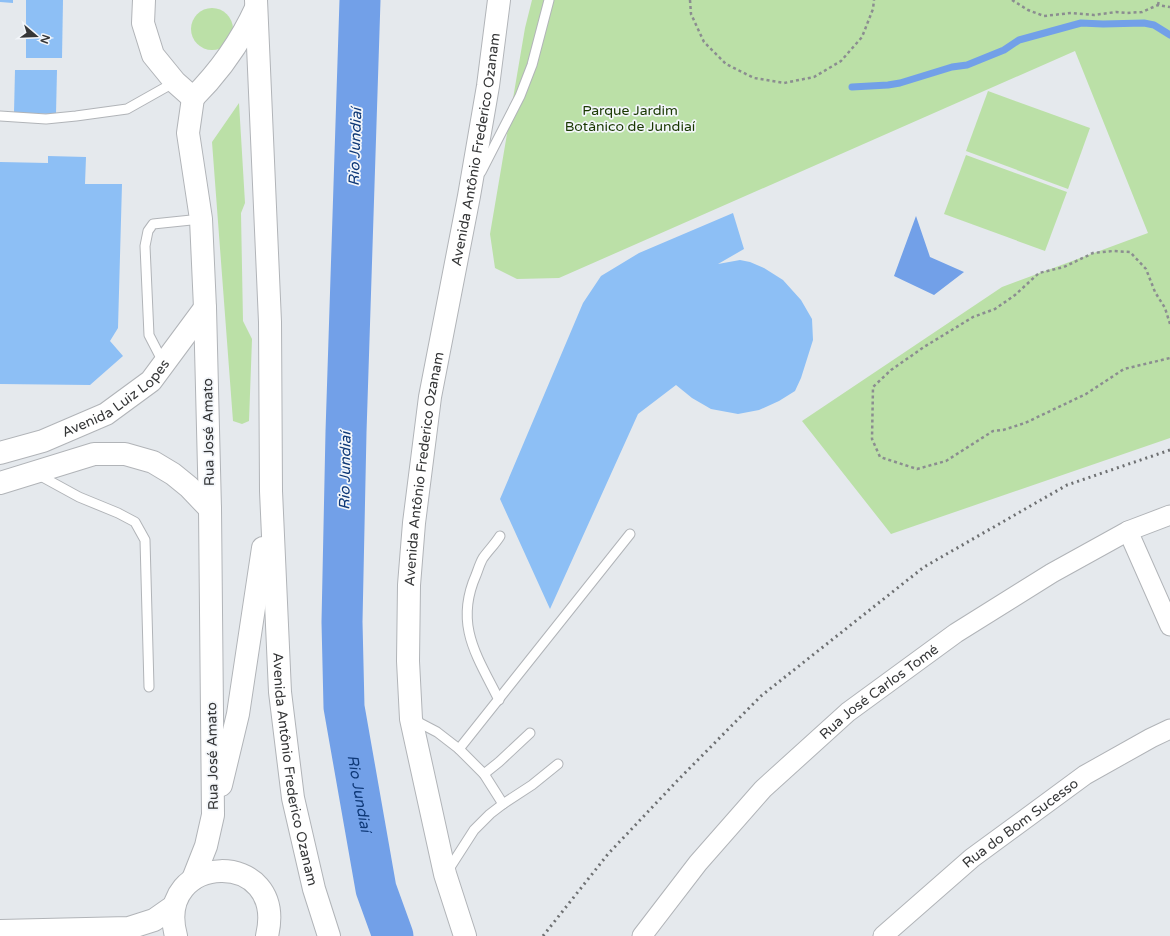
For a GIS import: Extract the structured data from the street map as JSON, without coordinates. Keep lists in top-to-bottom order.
{
  "streets": {
    "main road": ["Avenida Antônio Frederico Ozanam", "Avenida Luiz Lopes", "Rua José Amato"],
    "street": ["Rua José Carlos Tomé", "Rua do Bom Sucesso"]
  },
  "crossings": [
    ["Avenida Luiz Lopes", "Rua José Amato"]
  ],
  "water": ["Rio Jundiaí"],
  "parks": ["Parque Jardim Botânico de Jundiaí"],
  "north": "right"
}
